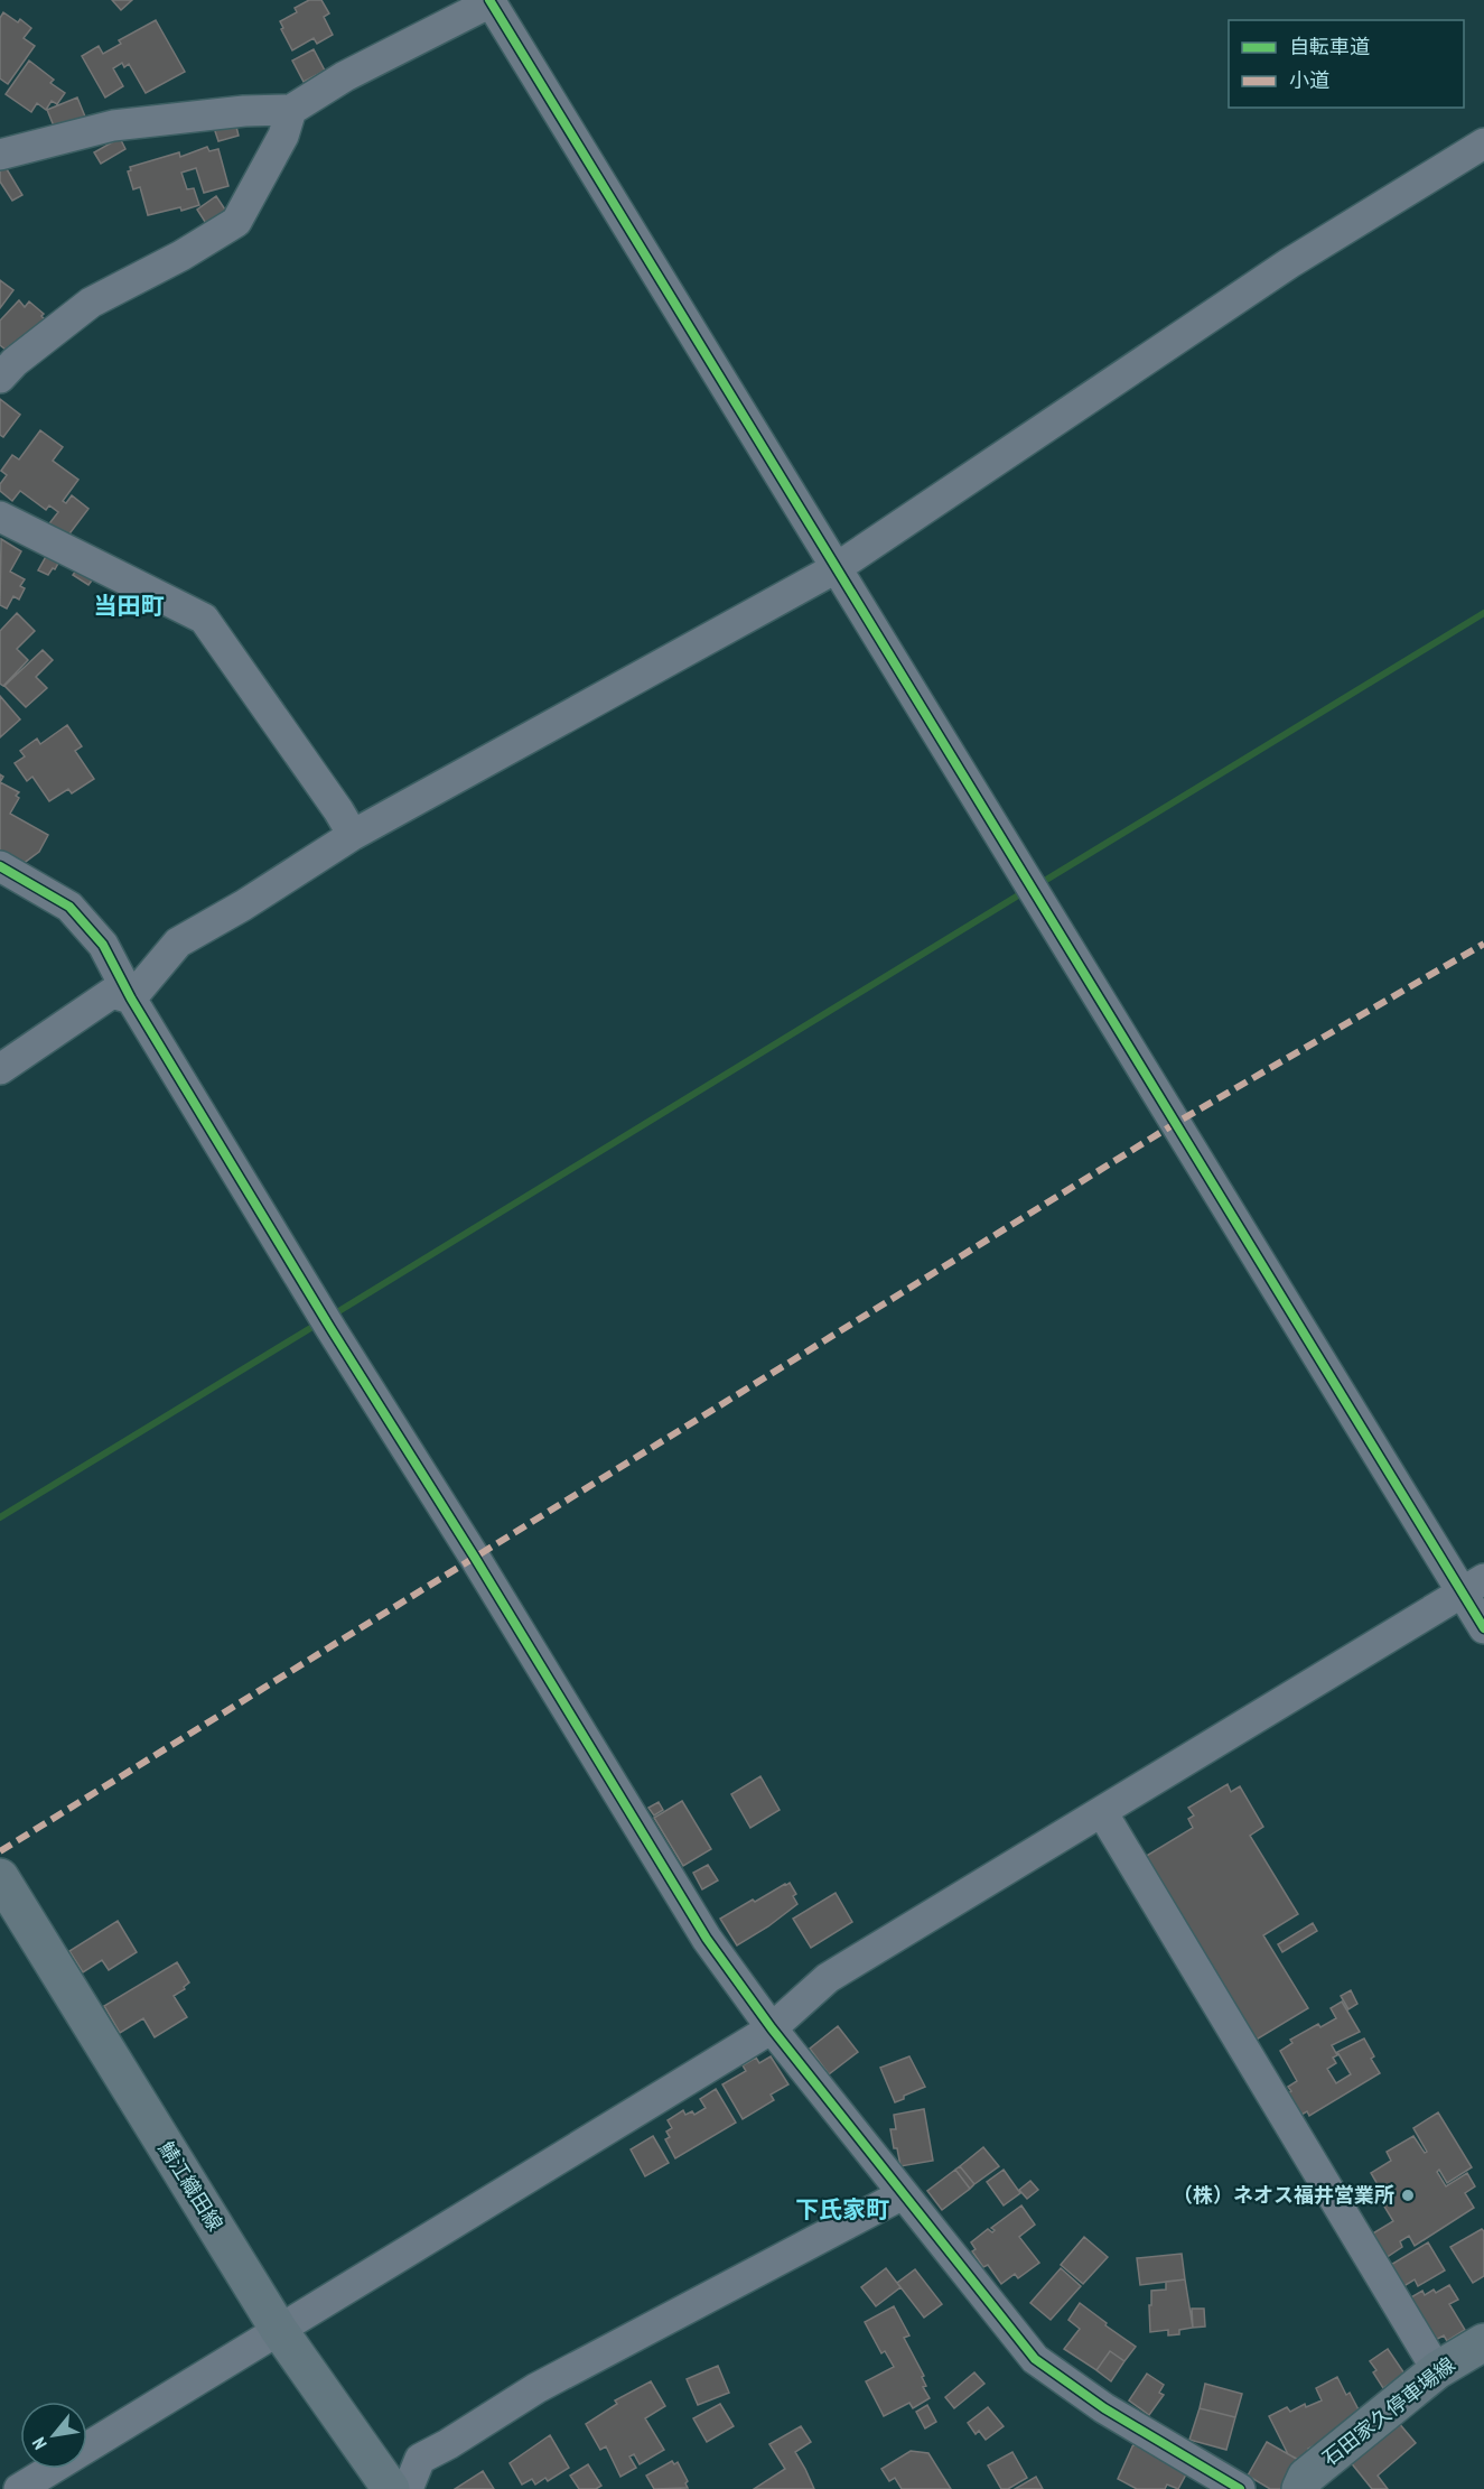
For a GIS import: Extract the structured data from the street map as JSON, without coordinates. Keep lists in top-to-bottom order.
{
  "streets": {
    "main road": ["鯖江織田線", "石田家久停車場線"]
  },
  "districts": ["当田町", "下氏家町"],
  "places": ["（株）ネオス福井営業所"],
  "legend": ["自転車道", "小道"],
  "north": "bottom left"
}
